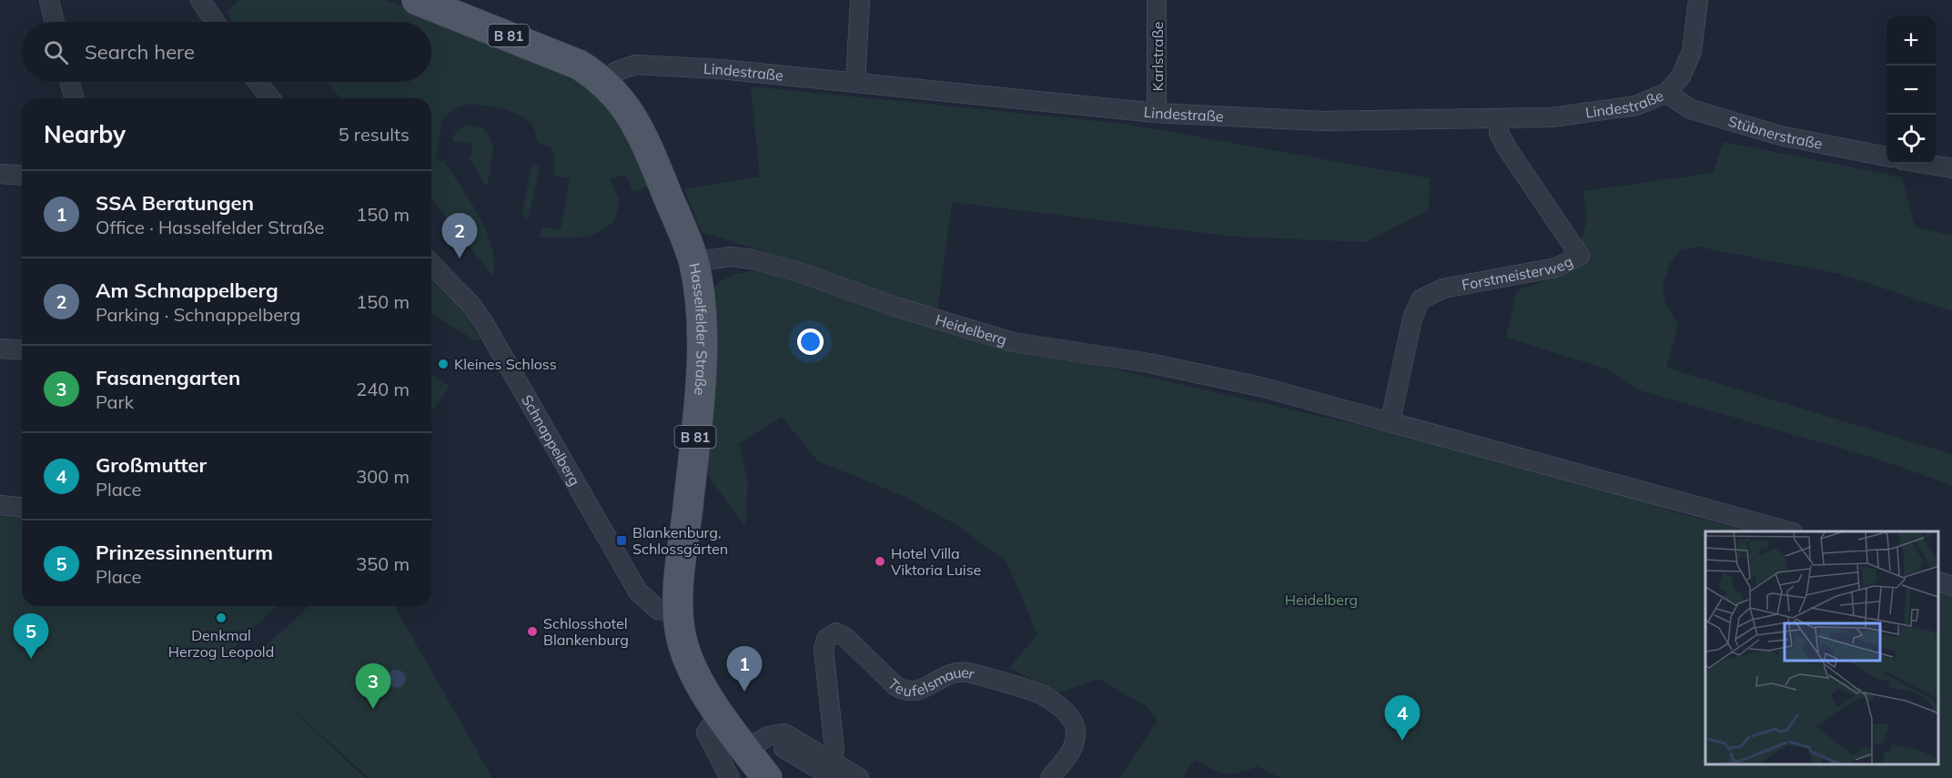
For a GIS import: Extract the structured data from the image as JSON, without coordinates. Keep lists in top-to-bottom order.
{
  "streets": {
    "main road": ["B 81", "Hasselfelder Straße"],
    "street": [
      "Karlstraße",
      "Lindestraße",
      "Stübnerstraße",
      "Forstmeisterweg",
      "Heidelberg",
      "Schnappelberg",
      "Teufelsmauer"
    ]
  },
  "crossings": [
    ["Karlstraße", "Lindestraße"],
    ["Lindestraße", "Stübnerstraße"],
    ["Lindestraße", "Forstmeisterweg"],
    ["Lindestraße", "Hasselfelder Straße"],
    ["Forstmeisterweg", "Heidelberg"],
    ["Hasselfelder Straße", "Heidelberg"],
    ["Hasselfelder Straße", "Schnappelberg"]
  ],
  "parks": ["Heidelberg"],
  "places": {
    "other": [
      "Kleines Schloss",
      "Hotel Villa Viktoria Luise",
      "Denkmal Herzog Leopold",
      "Schlosshotel Blankenburg"
    ],
    "transit": ["Blankenburg, Schlossgärten"]
  },
  "page": {
    "map_buttons": ["+", "−"],
    "search": "Search here",
    "heading": ["Nearby", "5 results"],
    "list": [
      {
        "mark": "1",
        "name": "SSA Beratungen",
        "note": "Office · Hasselfelder Straße",
        "value": "150 m"
      },
      {
        "mark": "2",
        "name": "Am Schnappelberg",
        "note": "Parking · Schnappelberg",
        "value": "150 m"
      },
      {
        "mark": "3",
        "name": "Fasanengarten",
        "note": "Park",
        "value": "240 m"
      },
      {
        "mark": "4",
        "name": "Großmutter",
        "note": "Place",
        "value": "300 m"
      },
      {
        "mark": "5",
        "name": "Prinzessinnenturm",
        "note": "Place",
        "value": "350 m"
      }
    ],
    "pins": [
      "2",
      "5",
      "1",
      "3",
      "4"
    ]
  }
}
